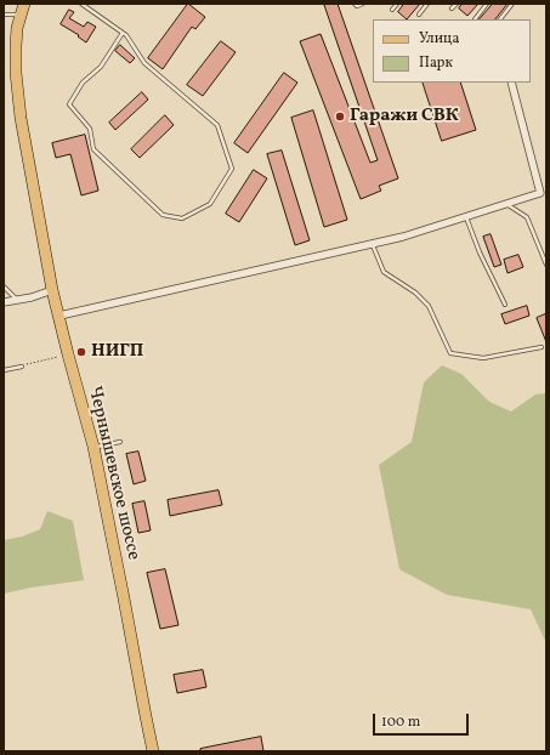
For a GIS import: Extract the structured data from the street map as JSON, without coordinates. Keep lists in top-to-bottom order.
{
  "streets": {
    "main road": ["Чернышевское шоссе"]
  },
  "places": ["Гаражи СВК", "НИГП"],
  "legend": ["Улица", "Парк"],
  "scale_bar": "100 m"
}
